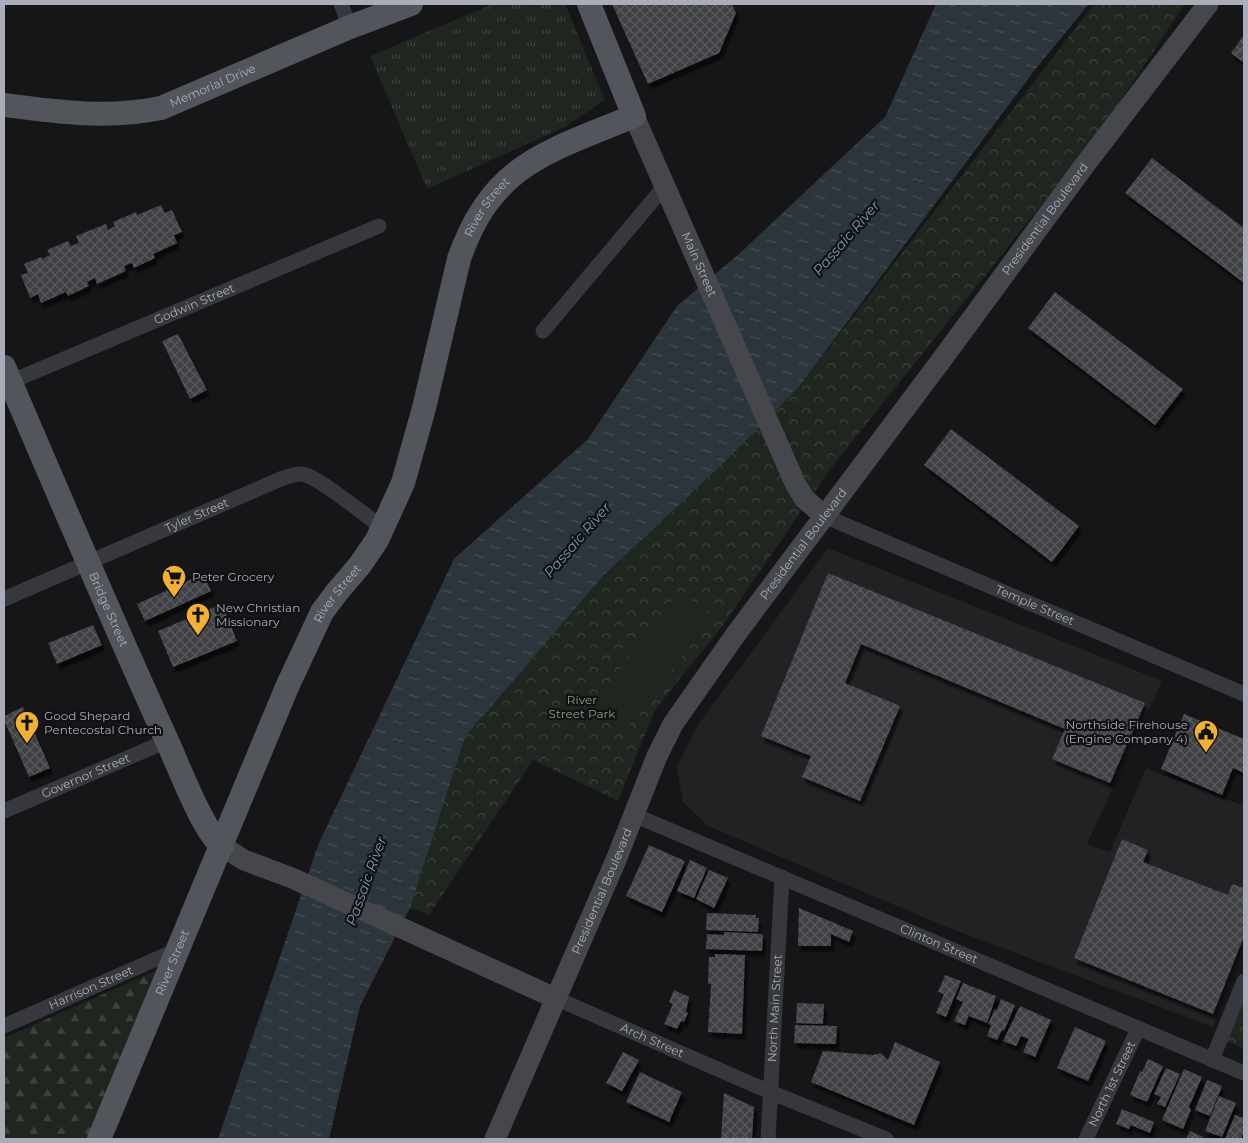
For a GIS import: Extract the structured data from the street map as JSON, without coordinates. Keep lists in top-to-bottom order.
{
  "streets": {
    "main road": [
      "Memorial Drive",
      "River Street",
      "Main Street",
      "Bridge Street"
    ],
    "street": [
      "Presidential Boulevard",
      "Godwin Street",
      "Tyler Street",
      "Temple Street",
      "Governor Street",
      "Clinton Street",
      "Harrison Street",
      "North Main Street",
      "Arch Street",
      "North 1st Street"
    ]
  },
  "crossings": [
    ["River Street", "Main Street"],
    ["River Street", "Tyler Street"],
    ["River Street", "Bridge Street"],
    ["River Street", "Harrison Street"],
    ["River Street", "Arch Street"],
    ["Presidential Boulevard", "Main Street"],
    ["Presidential Boulevard", "Temple Street"],
    ["Presidential Boulevard", "Clinton Street"],
    ["Presidential Boulevard", "Arch Street"],
    ["Main Street", "Temple Street"],
    ["Godwin Street", "Bridge Street"],
    ["Tyler Street", "Bridge Street"],
    ["Bridge Street", "Governor Street"],
    ["Bridge Street", "Arch Street"],
    ["Clinton Street", "North Main Street"],
    ["Clinton Street", "North 1st Street"],
    ["North Main Street", "Arch Street"]
  ],
  "water": ["Passaic River"],
  "parks": ["River Street Park"],
  "places": {
    "supermarket": ["Peter Grocery"],
    "church": ["New Christian Missionary", "Good Shepard Pentecostal Church"],
    "public building": ["Northside Firehouse (Engine Company 4)"]
  }
}
